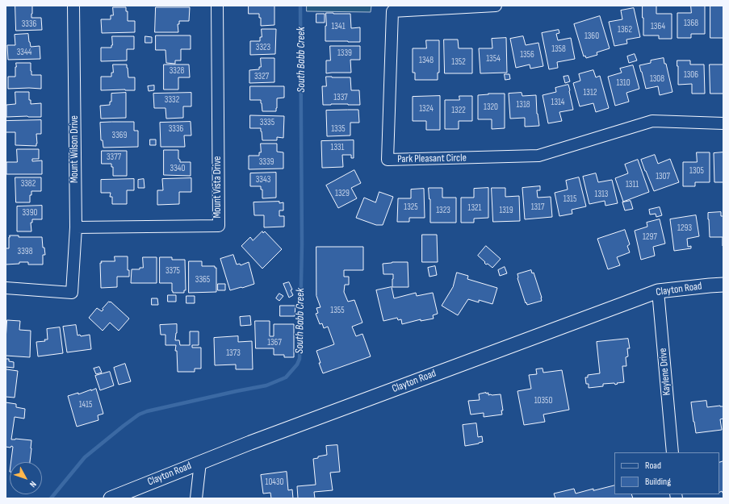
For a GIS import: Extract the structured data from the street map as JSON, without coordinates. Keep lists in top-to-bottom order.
{
  "streets": {
    "street": [
      "Mount Wilson Drive",
      "Park Pleasant Circle",
      "Mount Vista Drive",
      "Clayton Road",
      "Kaylene Drive"
    ]
  },
  "crossings": [
    ["Mount Wilson Drive", "Mount Vista Drive"],
    ["Clayton Road", "Kaylene Drive"]
  ],
  "water": ["South Babb Creek"],
  "house_numbers": [
    "1368",
    "3336",
    "1341",
    "1364",
    "1362",
    "1360",
    "3323",
    "1358",
    "3344",
    "1339",
    "1356",
    "1354",
    "1348",
    "1352",
    "3328",
    "1306",
    "3327",
    "1308",
    "1310",
    "1312",
    "1337",
    "3332",
    "1314",
    "1318",
    "1320",
    "1324",
    "1322",
    "3335",
    "3336",
    "1335",
    "3369",
    "1331",
    "3377",
    "3339",
    "3340",
    "1305",
    "1307",
    "3343",
    "3382",
    "1311",
    "1329",
    "1313",
    "1315",
    "1325",
    "1317",
    "1321",
    "1323",
    "1319",
    "3390",
    "1293",
    "1297",
    "3398",
    "3375",
    "3365",
    "1355",
    "1367",
    "1373",
    "10350",
    "1415",
    "10430"
  ],
  "legend": ["Road", "Building"],
  "north": "bottom right"
}
